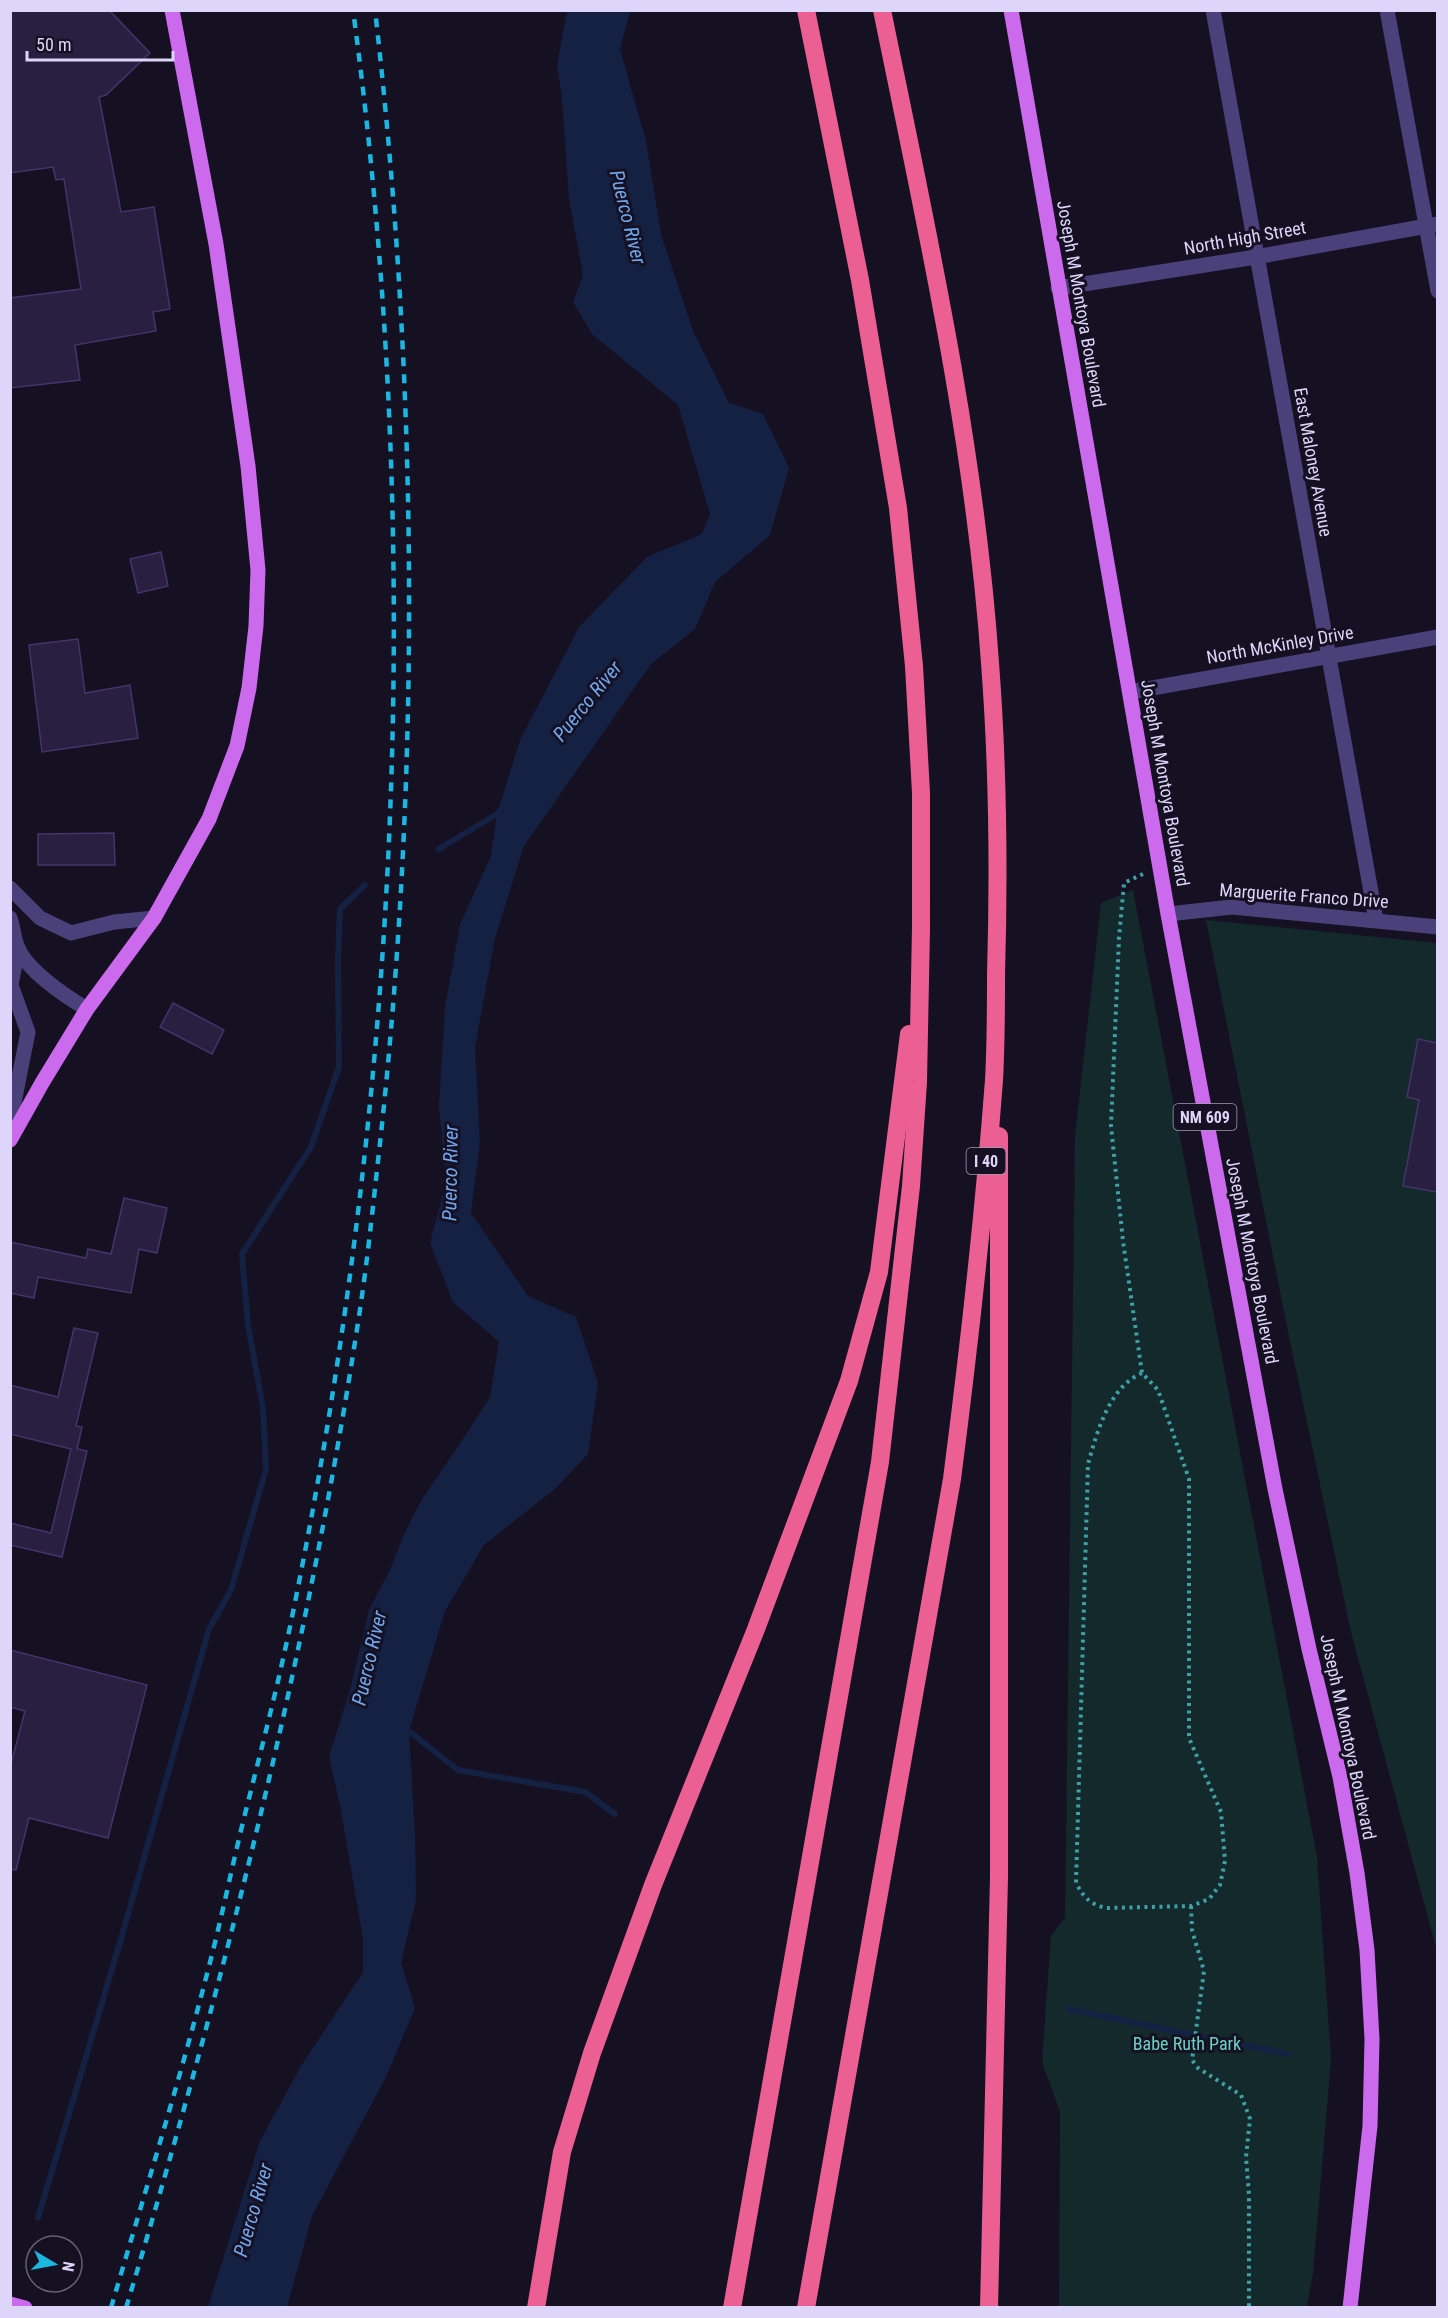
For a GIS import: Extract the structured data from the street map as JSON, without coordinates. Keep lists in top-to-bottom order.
{
  "streets": {
    "highway": ["I 40"],
    "main road": ["Joseph M Montoya Boulevard", "NM 609"],
    "street": [
      "North High Street",
      "East Maloney Avenue",
      "North McKinley Drive",
      "Marguerite Franco Drive"
    ]
  },
  "crossings": [
    ["North High Street", "Joseph M Montoya Boulevard"],
    ["North High Street", "East Maloney Avenue"],
    ["Joseph M Montoya Boulevard", "North McKinley Drive"],
    ["Joseph M Montoya Boulevard", "Marguerite Franco Drive"],
    ["East Maloney Avenue", "North McKinley Drive"],
    ["East Maloney Avenue", "Marguerite Franco Drive"]
  ],
  "water": ["Puerco River"],
  "parks": ["Babe Ruth Park"],
  "scale_bar": "50 m",
  "north": "right"
}
